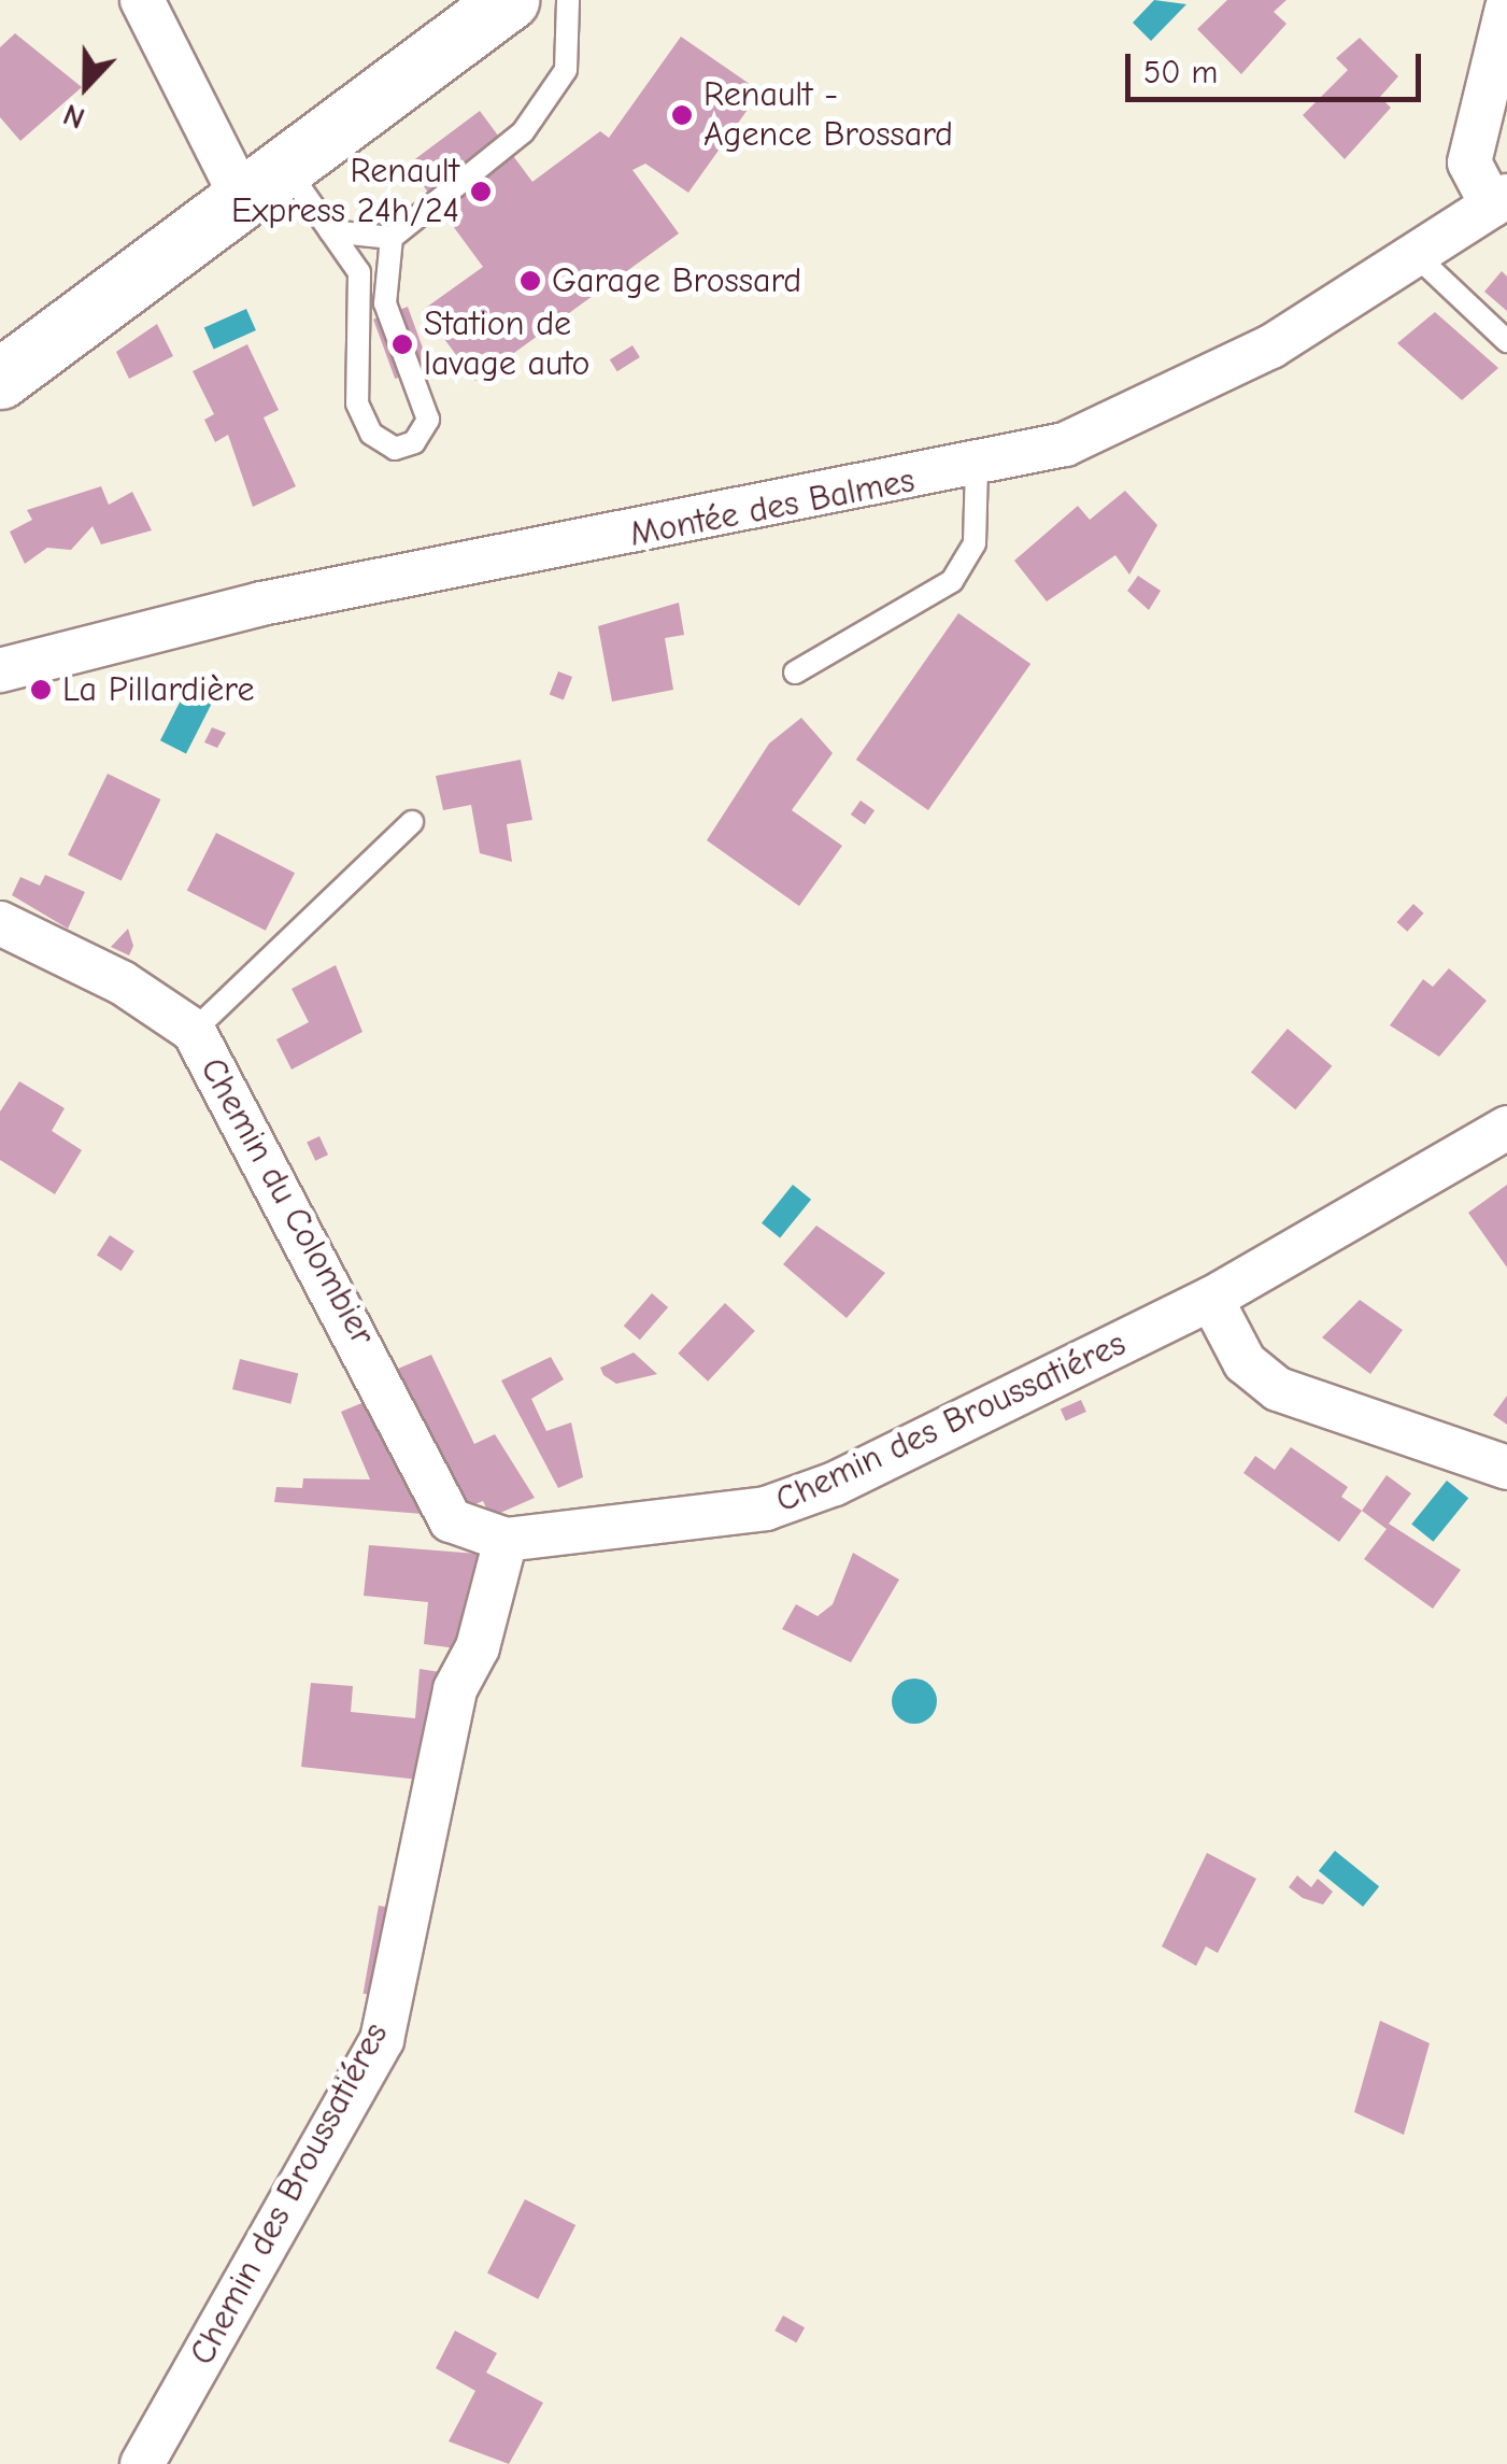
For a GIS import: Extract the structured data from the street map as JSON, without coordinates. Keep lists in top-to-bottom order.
{
  "streets": {
    "street": ["Montée des Balmes", "Chemin du Colombier", "Chemin des Broussatiéres"]
  },
  "crossings": [
    ["Chemin du Colombier", "Chemin des Broussatiéres"]
  ],
  "places": [
    "Renault - Agence Brossard",
    "Renault Express 24h/24",
    "Garage Brossard",
    "Station de lavage auto",
    "La Pillardière"
  ],
  "scale_bar": "50 m",
  "north": "bottom"
}
